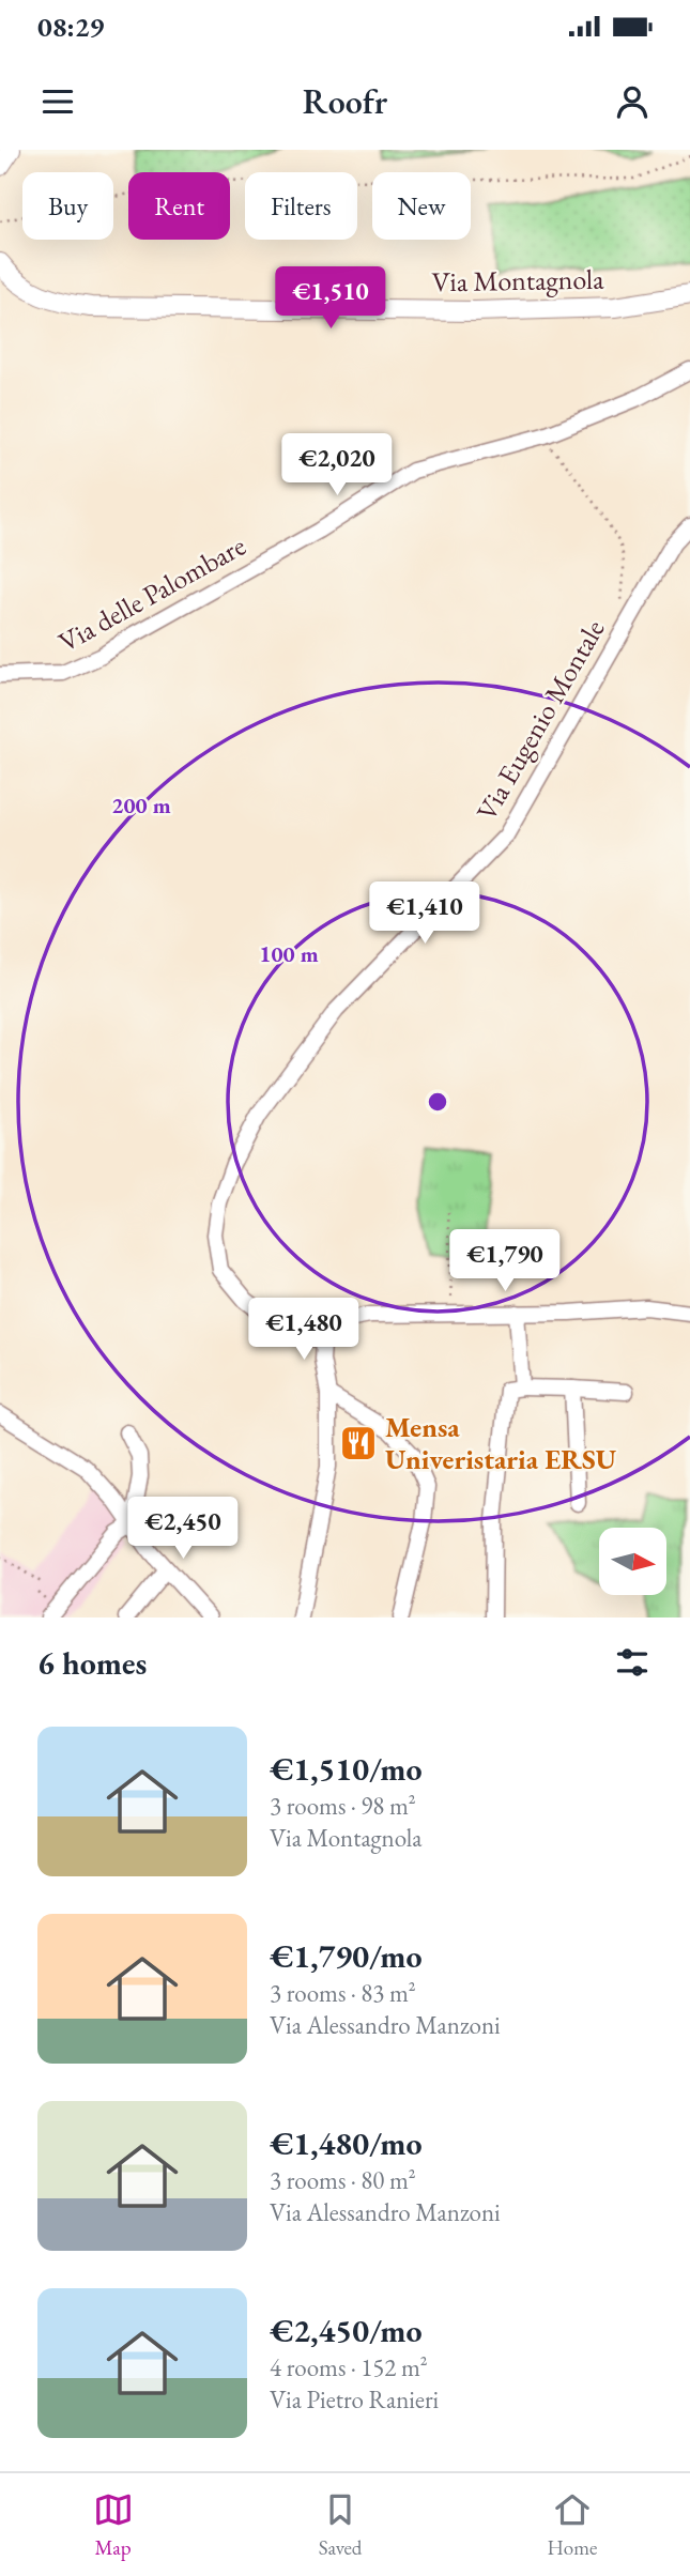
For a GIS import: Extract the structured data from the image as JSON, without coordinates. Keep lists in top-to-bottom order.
{
  "streets": {
    "main road": ["Via Montagnola"],
    "street": ["Via delle Palombare", "Via Eugenio Montale"]
  },
  "places": {
    "restaurant": ["Mensa Univeristaria ERSU"]
  },
  "north": "right",
  "page": {
    "status": "08:29",
    "header": "Roofr",
    "chip": [
      "Buy",
      "Rent",
      "Filters",
      "New"
    ],
    "price": [
      "€1,510",
      "€2,020",
      "€1,410",
      "€1,790",
      "€1,480",
      "€2,450"
    ],
    "heading": "6 homes",
    "list": [
      {
        "name": "€1,510/mo",
        "note": "3 rooms · 98 m² · Via Montagnola"
      },
      {
        "name": "€1,790/mo",
        "note": "3 rooms · 83 m² · Via Alessandro Manzoni"
      },
      {
        "name": "€1,480/mo",
        "note": "3 rooms · 80 m² · Via Alessandro Manzoni"
      },
      {
        "name": "€2,450/mo",
        "note": "4 rooms · 152 m² · Via Pietro Ranieri"
      }
    ],
    "tabs": ["Map", "Saved", "Home"]
  },
  "rings": ["200 m", "100 m"]
}
